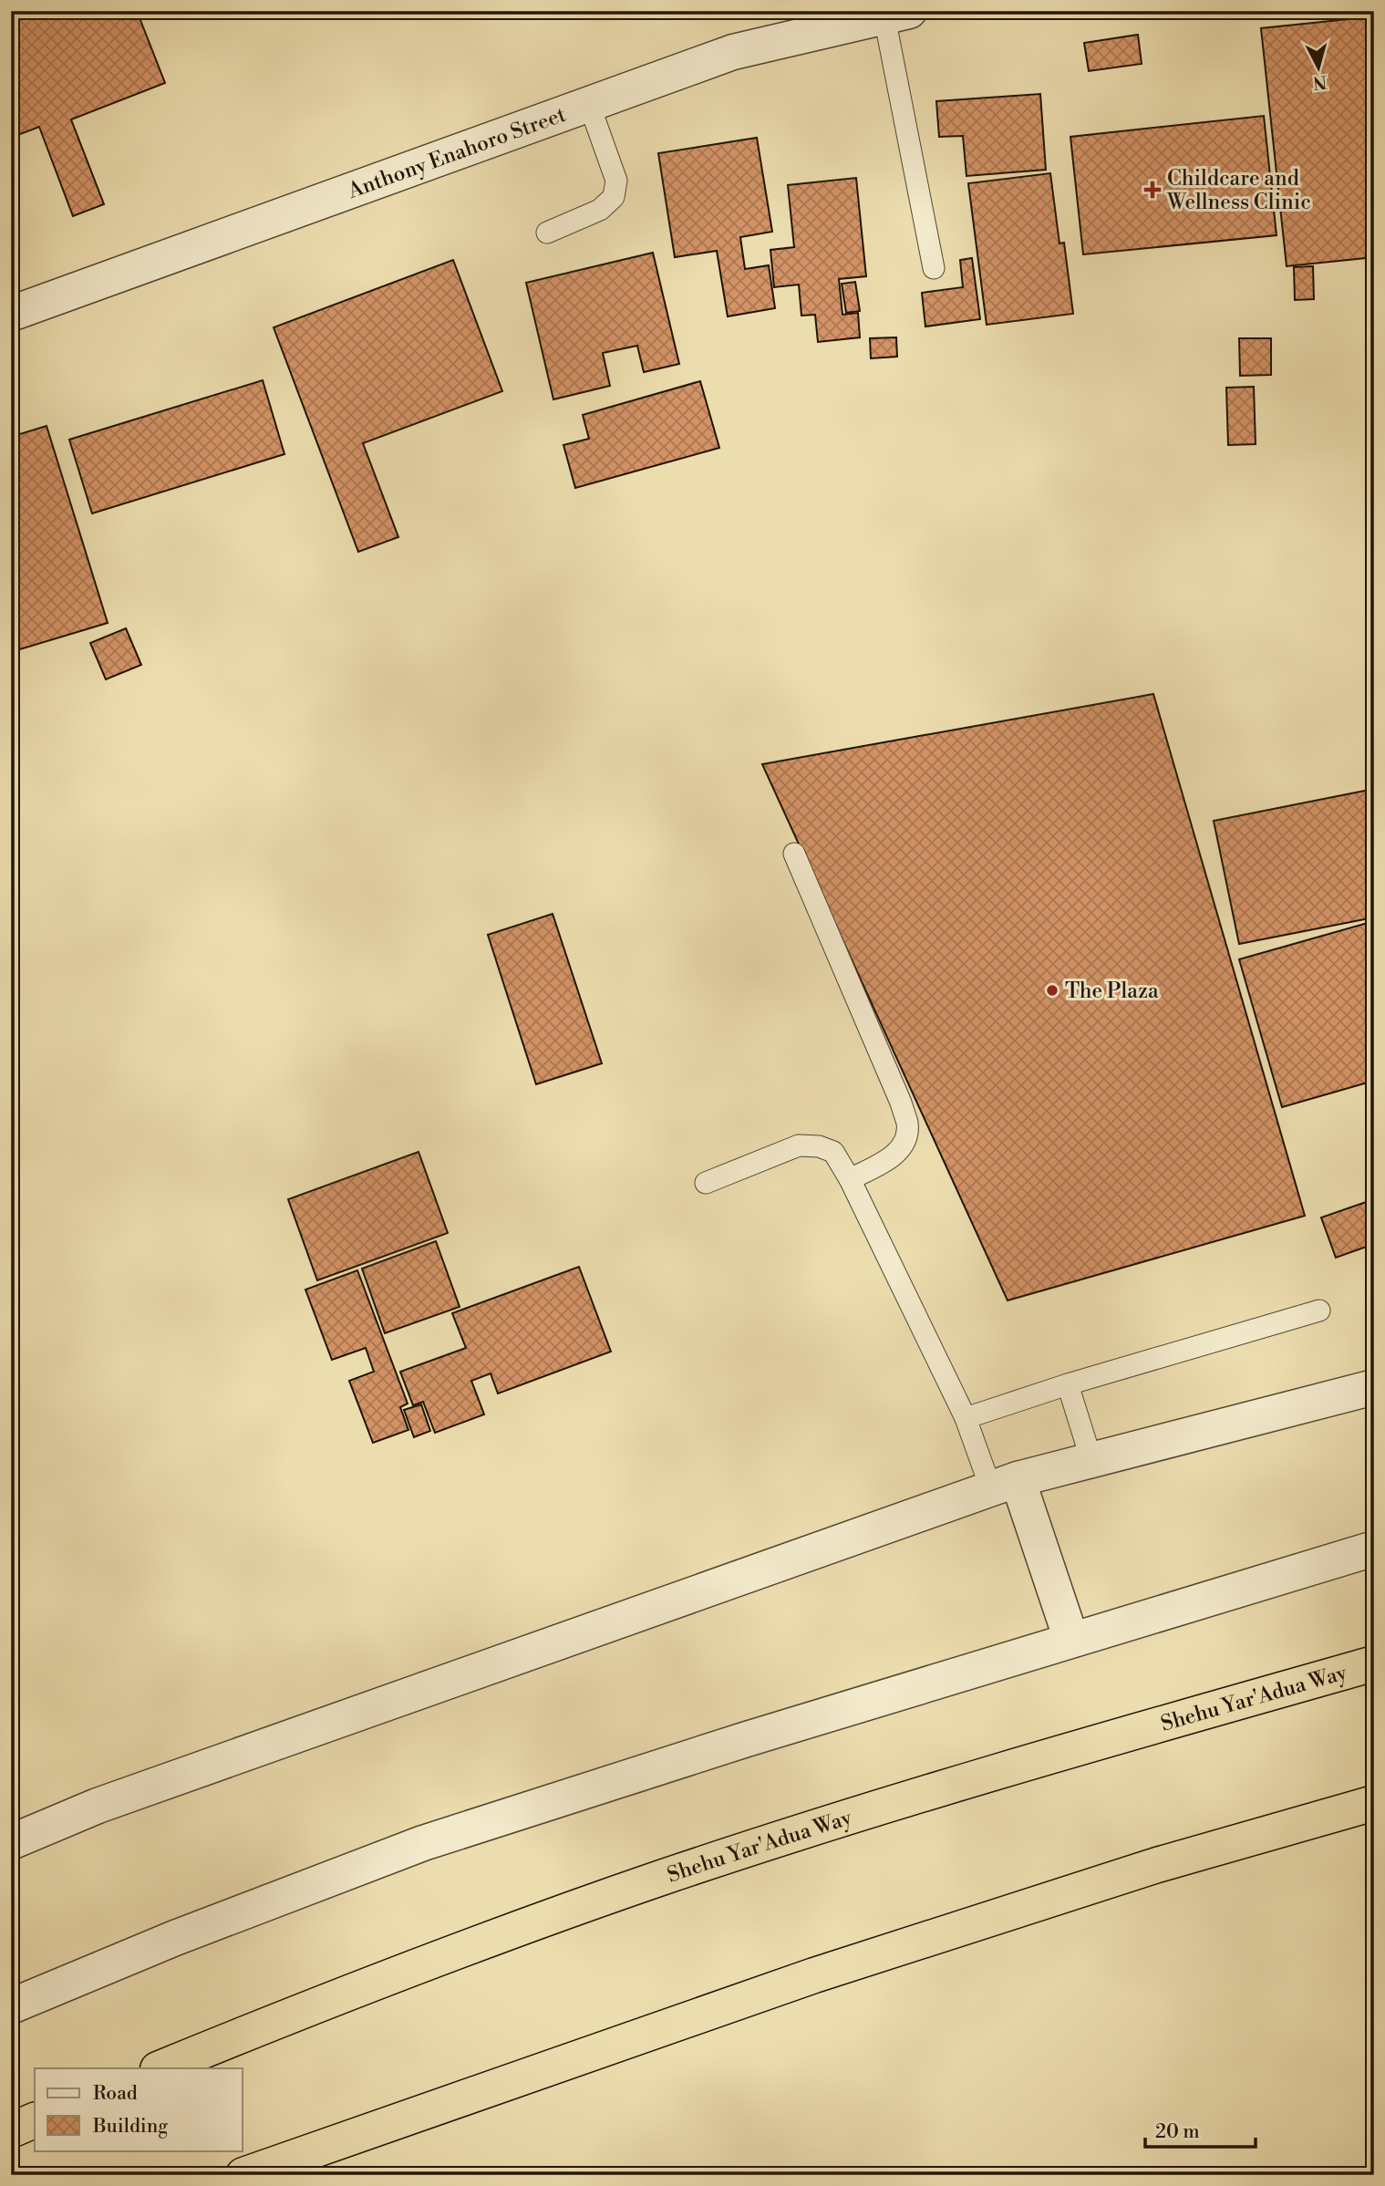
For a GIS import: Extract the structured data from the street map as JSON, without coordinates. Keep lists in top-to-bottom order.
{
  "streets": {
    "highway": ["Shehu Yar'Adua Way"],
    "street": ["Anthony Enahoro Street"]
  },
  "places": {
    "health": ["Childcare and Wellness Clinic"],
    "other": ["The Plaza"]
  },
  "legend": ["Road", "Building"],
  "scale_bar": "20 m",
  "north": "bottom"
}
